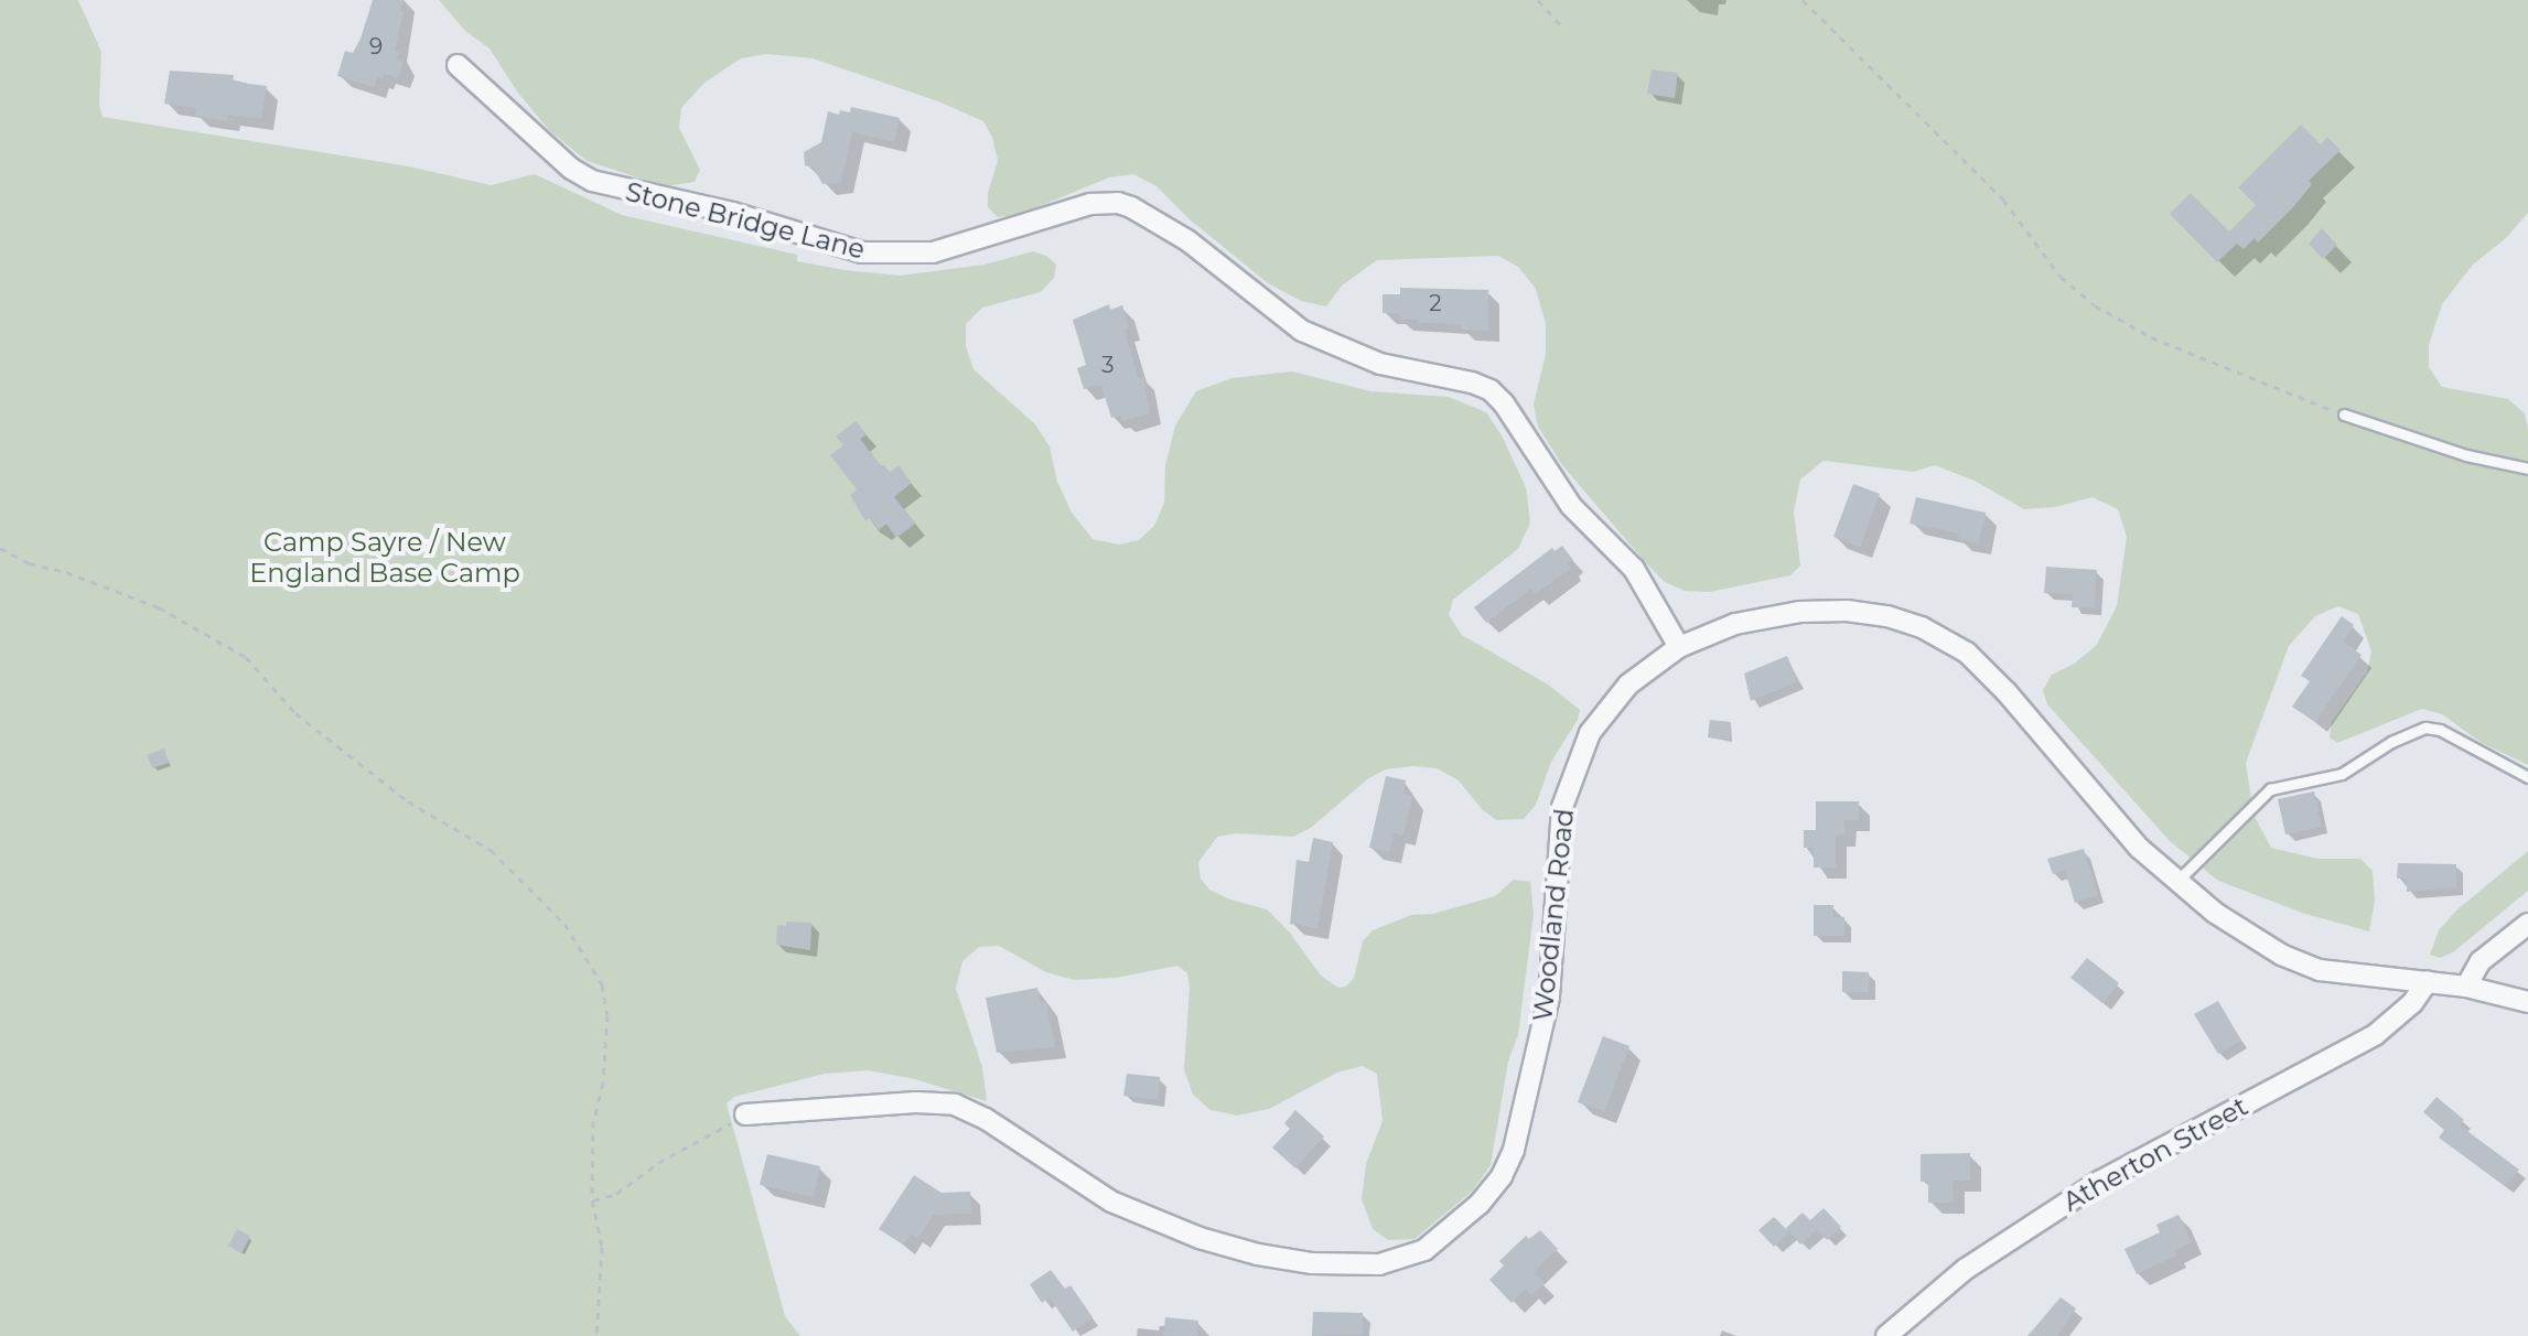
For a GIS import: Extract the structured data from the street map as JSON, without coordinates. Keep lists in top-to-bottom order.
{
  "streets": {
    "street": ["Stone Bridge Lane", "Woodland Road", "Atherton Street"]
  },
  "crossings": [
    ["Stone Bridge Lane", "Woodland Road"],
    ["Woodland Road", "Atherton Street"]
  ],
  "parks": ["Camp Sayre / New England Base Camp"],
  "house_numbers": ["9", "2", "3"]
}
